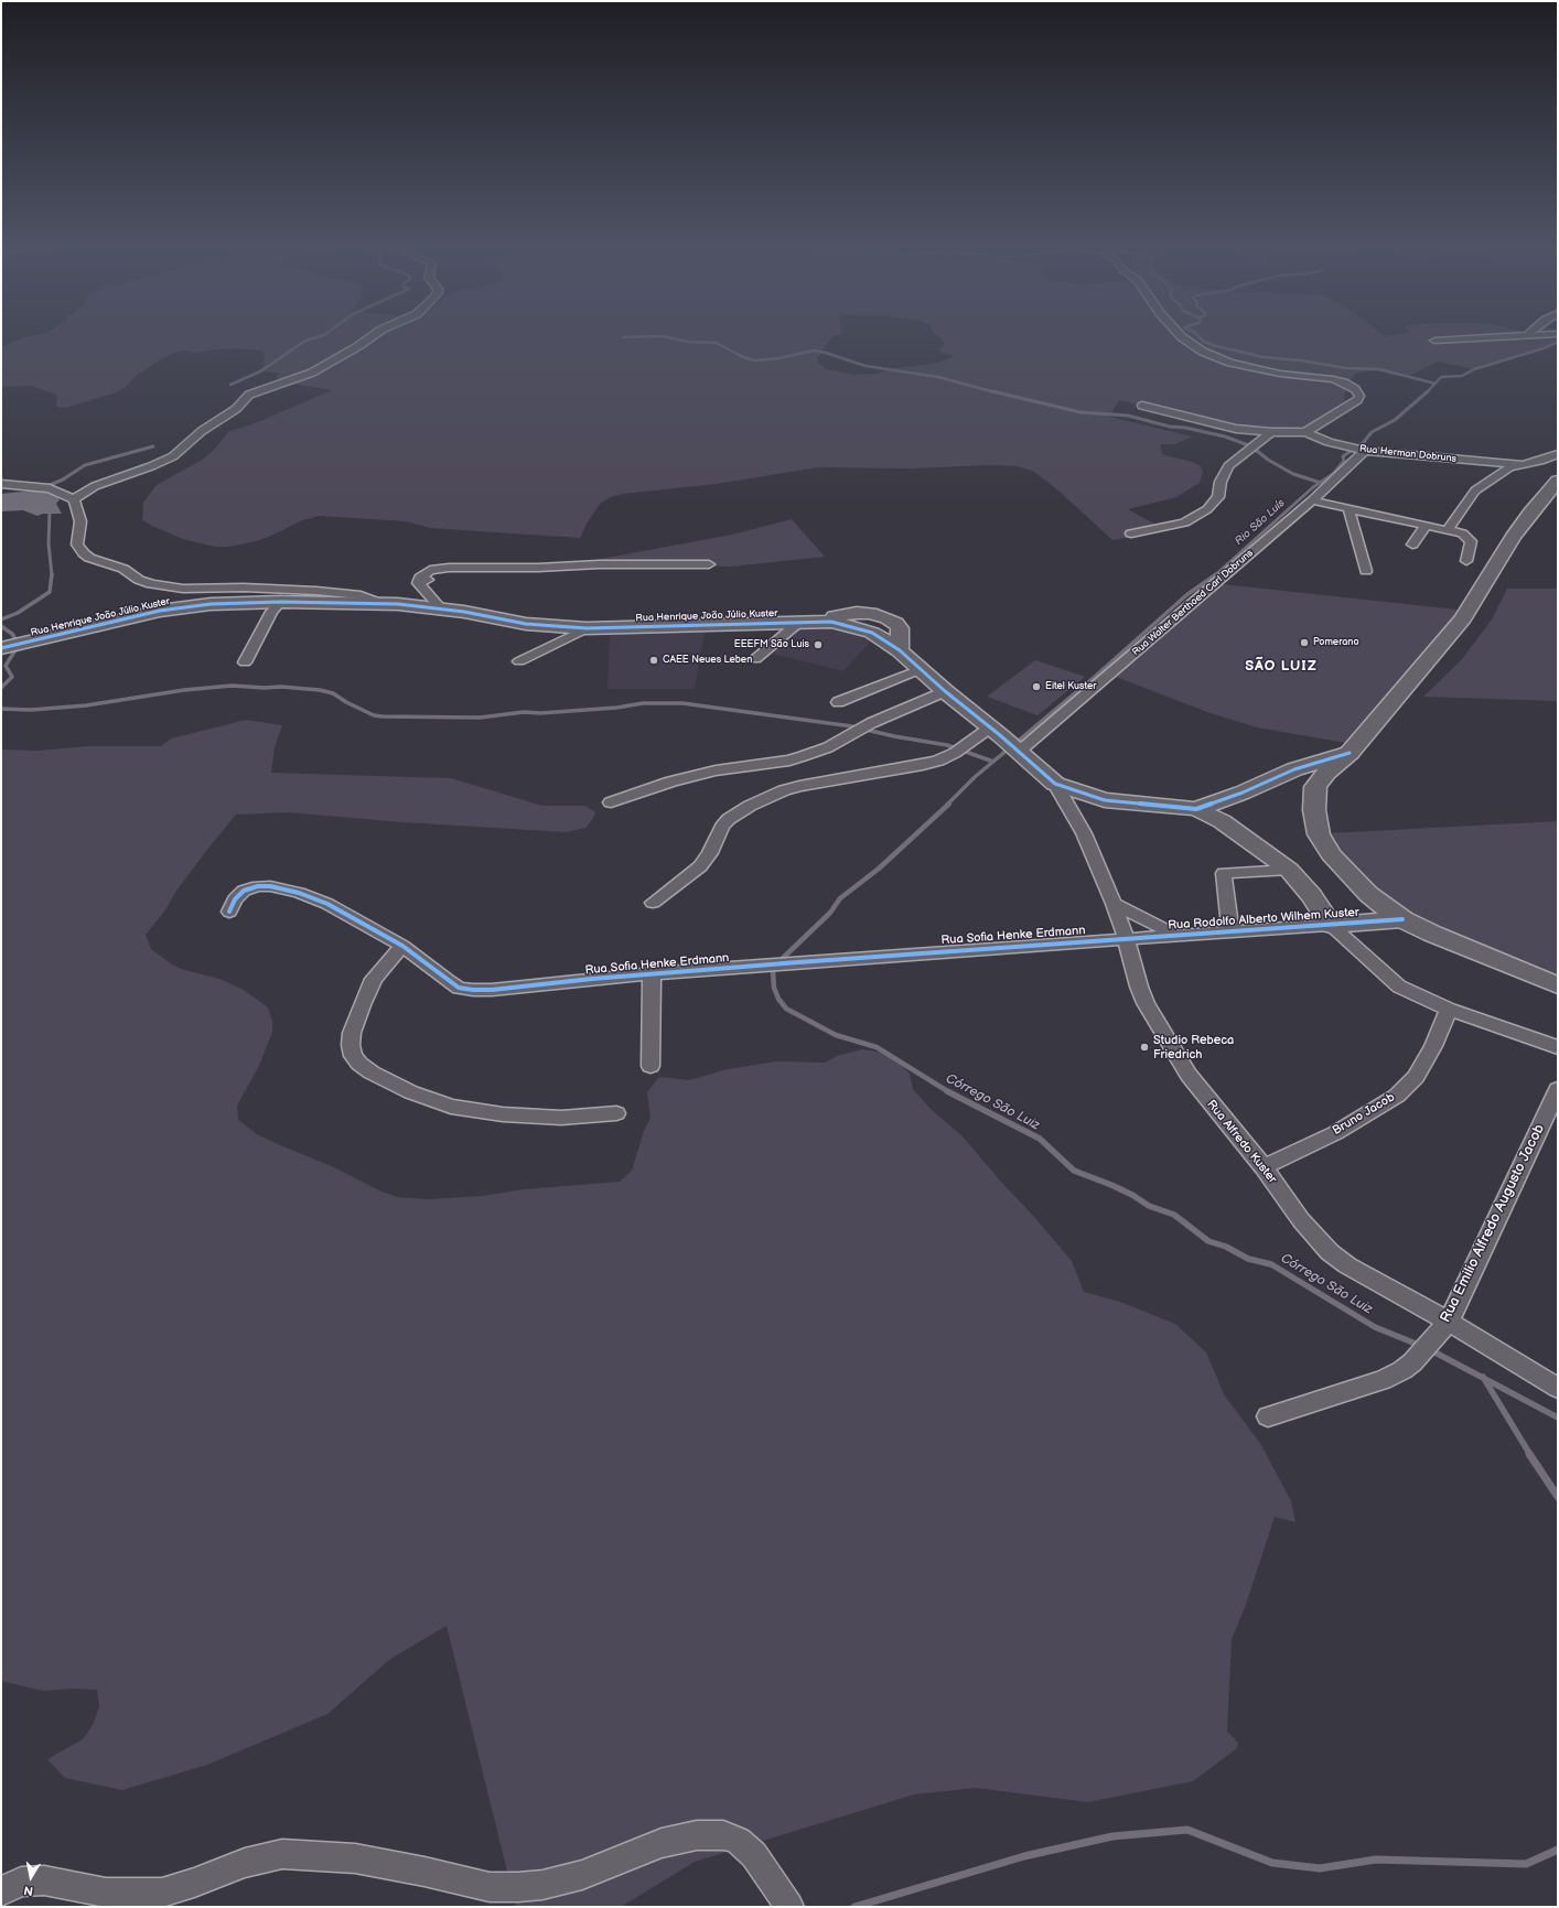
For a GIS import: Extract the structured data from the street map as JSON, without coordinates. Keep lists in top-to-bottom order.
{
  "streets": {
    "street": [
      "Rua Herman Dobruns",
      "Rua Walter Berthoed Carl Dobruns",
      "Rua Henrique João Júlio Kuster",
      "Rua Rodolfo Alberto Wilhem Kuster",
      "Rua Sofia Henke Erdmann",
      "Bruno Jacob",
      "Rua Alfredo Kuster",
      "Rua Emilio Alfredo Augusto Jacob"
    ]
  },
  "crossings": [
    ["Rua Herman Dobruns", "Rua Walter Berthoed Carl Dobruns"],
    ["Rua Walter Berthoed Carl Dobruns", "Rua Henrique João Júlio Kuster"],
    ["Rua Henrique João Júlio Kuster", "Rua Alfredo Kuster"],
    ["Rua Rodolfo Alberto Wilhem Kuster", "Rua Sofia Henke Erdmann"],
    ["Rua Rodolfo Alberto Wilhem Kuster", "Rua Alfredo Kuster"],
    ["Rua Sofia Henke Erdmann", "Rua Alfredo Kuster"],
    ["Bruno Jacob", "Rua Alfredo Kuster"],
    ["Rua Alfredo Kuster", "Rua Emilio Alfredo Augusto Jacob"]
  ],
  "districts": ["SÃO LUIZ"],
  "water": ["Rio São Luís", "Córrego São Luiz"],
  "places": [
    "Pomerano",
    "EEEFM São Luis",
    "CAEE Neues Leben",
    "Eitel Kuster",
    "Studio Rebeca Friedrich"
  ],
  "north": "bottom"
}
